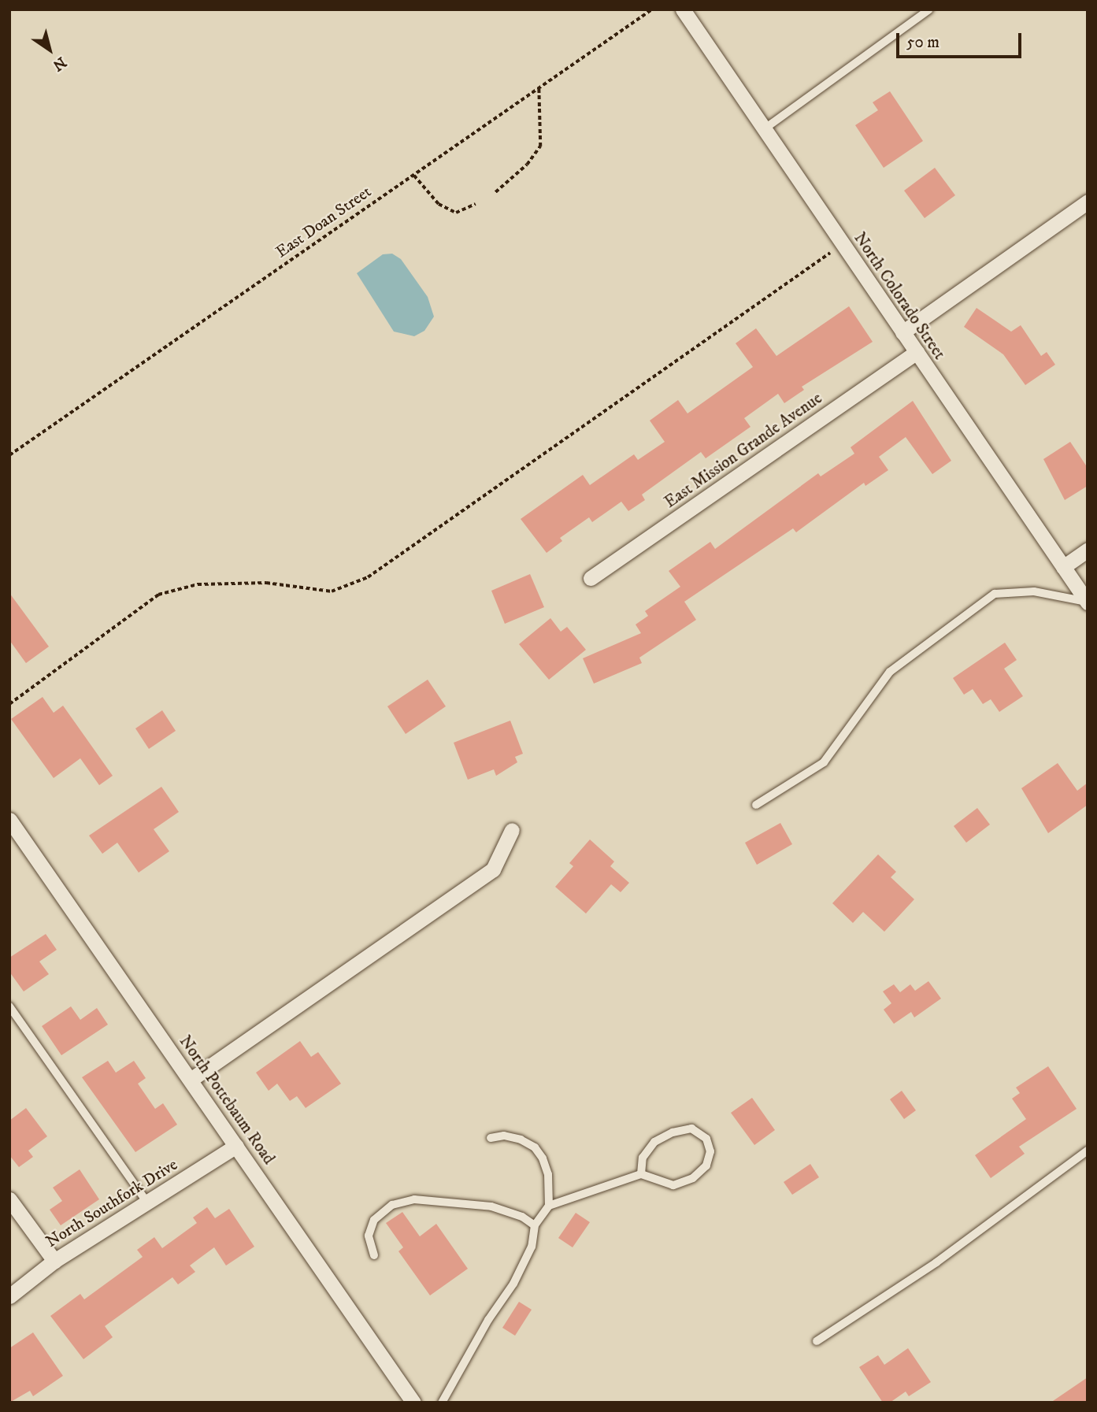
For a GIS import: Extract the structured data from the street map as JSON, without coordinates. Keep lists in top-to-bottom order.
{
  "streets": {
    "street": [
      "North Colorado Street",
      "East Mission Grande Avenue",
      "North Pottebaum Road",
      "North Southfork Drive"
    ],
    "path": ["East Doan Street"]
  },
  "crossings": [
    ["North Colorado Street", "East Mission Grande Avenue"],
    ["North Pottebaum Road", "North Southfork Drive"]
  ],
  "scale_bar": "50 m",
  "north": "bottom right"
}
